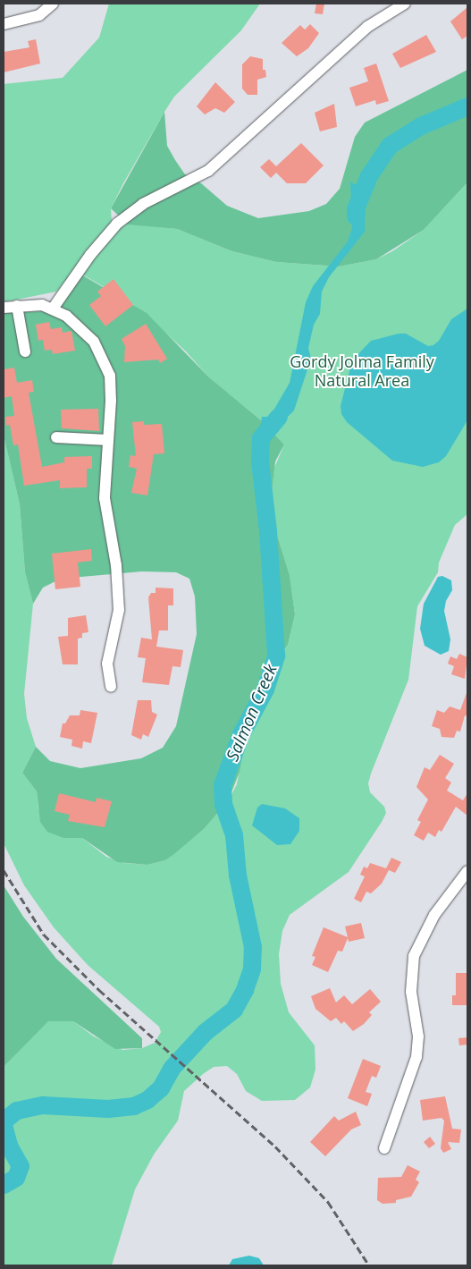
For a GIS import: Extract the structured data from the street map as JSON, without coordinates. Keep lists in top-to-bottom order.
{
  "water": ["Salmon Creek"],
  "parks": ["Gordy Jolma Family Natural Area"]
}
